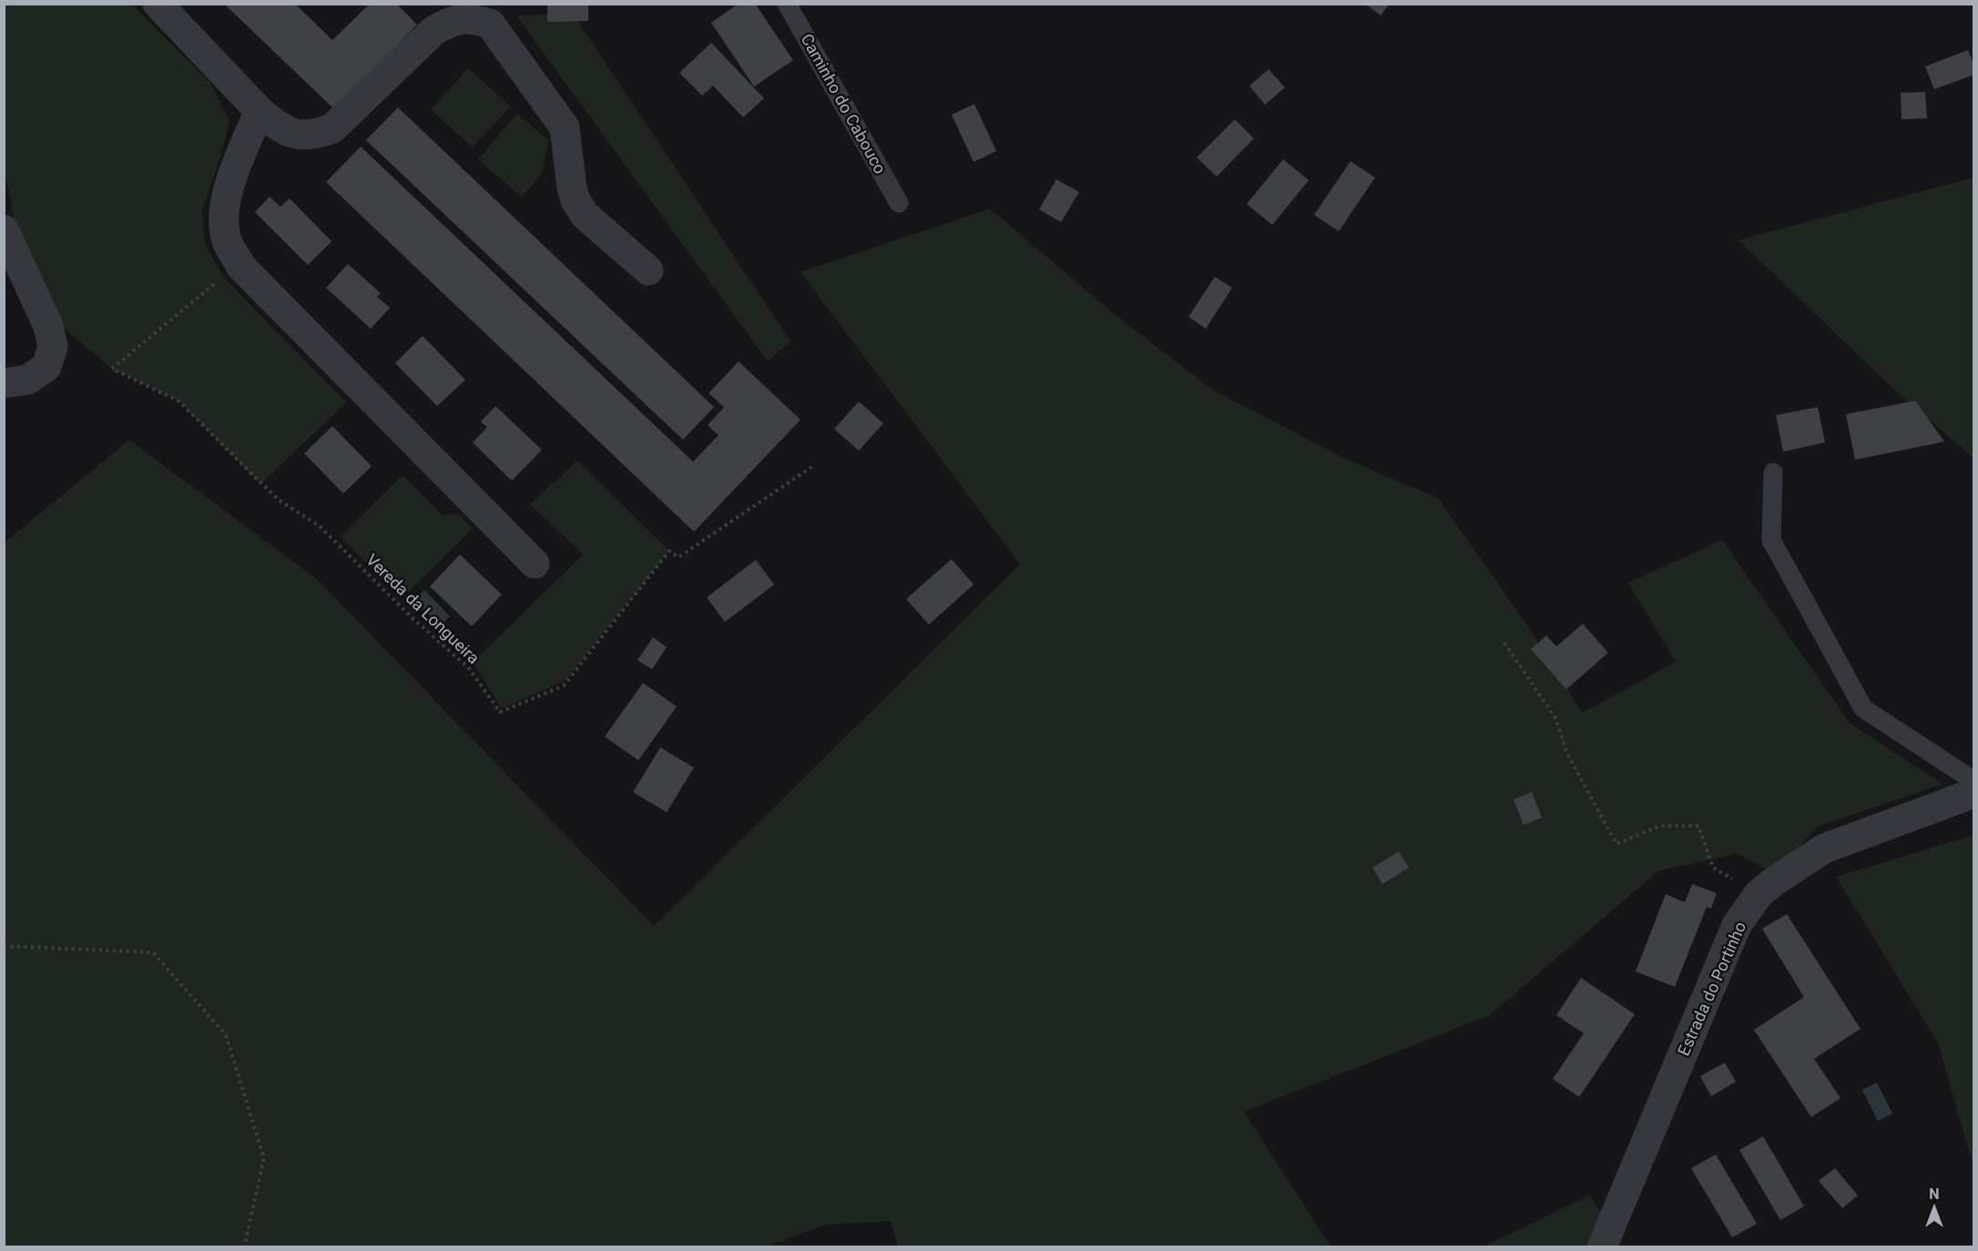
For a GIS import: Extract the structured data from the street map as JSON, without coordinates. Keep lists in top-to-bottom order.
{
  "streets": {
    "street": ["Estrada do Portinho"],
    "lane": ["Caminho do Cabouco"],
    "path": ["Vereda da Longueira"]
  },
  "north": "top"
}
